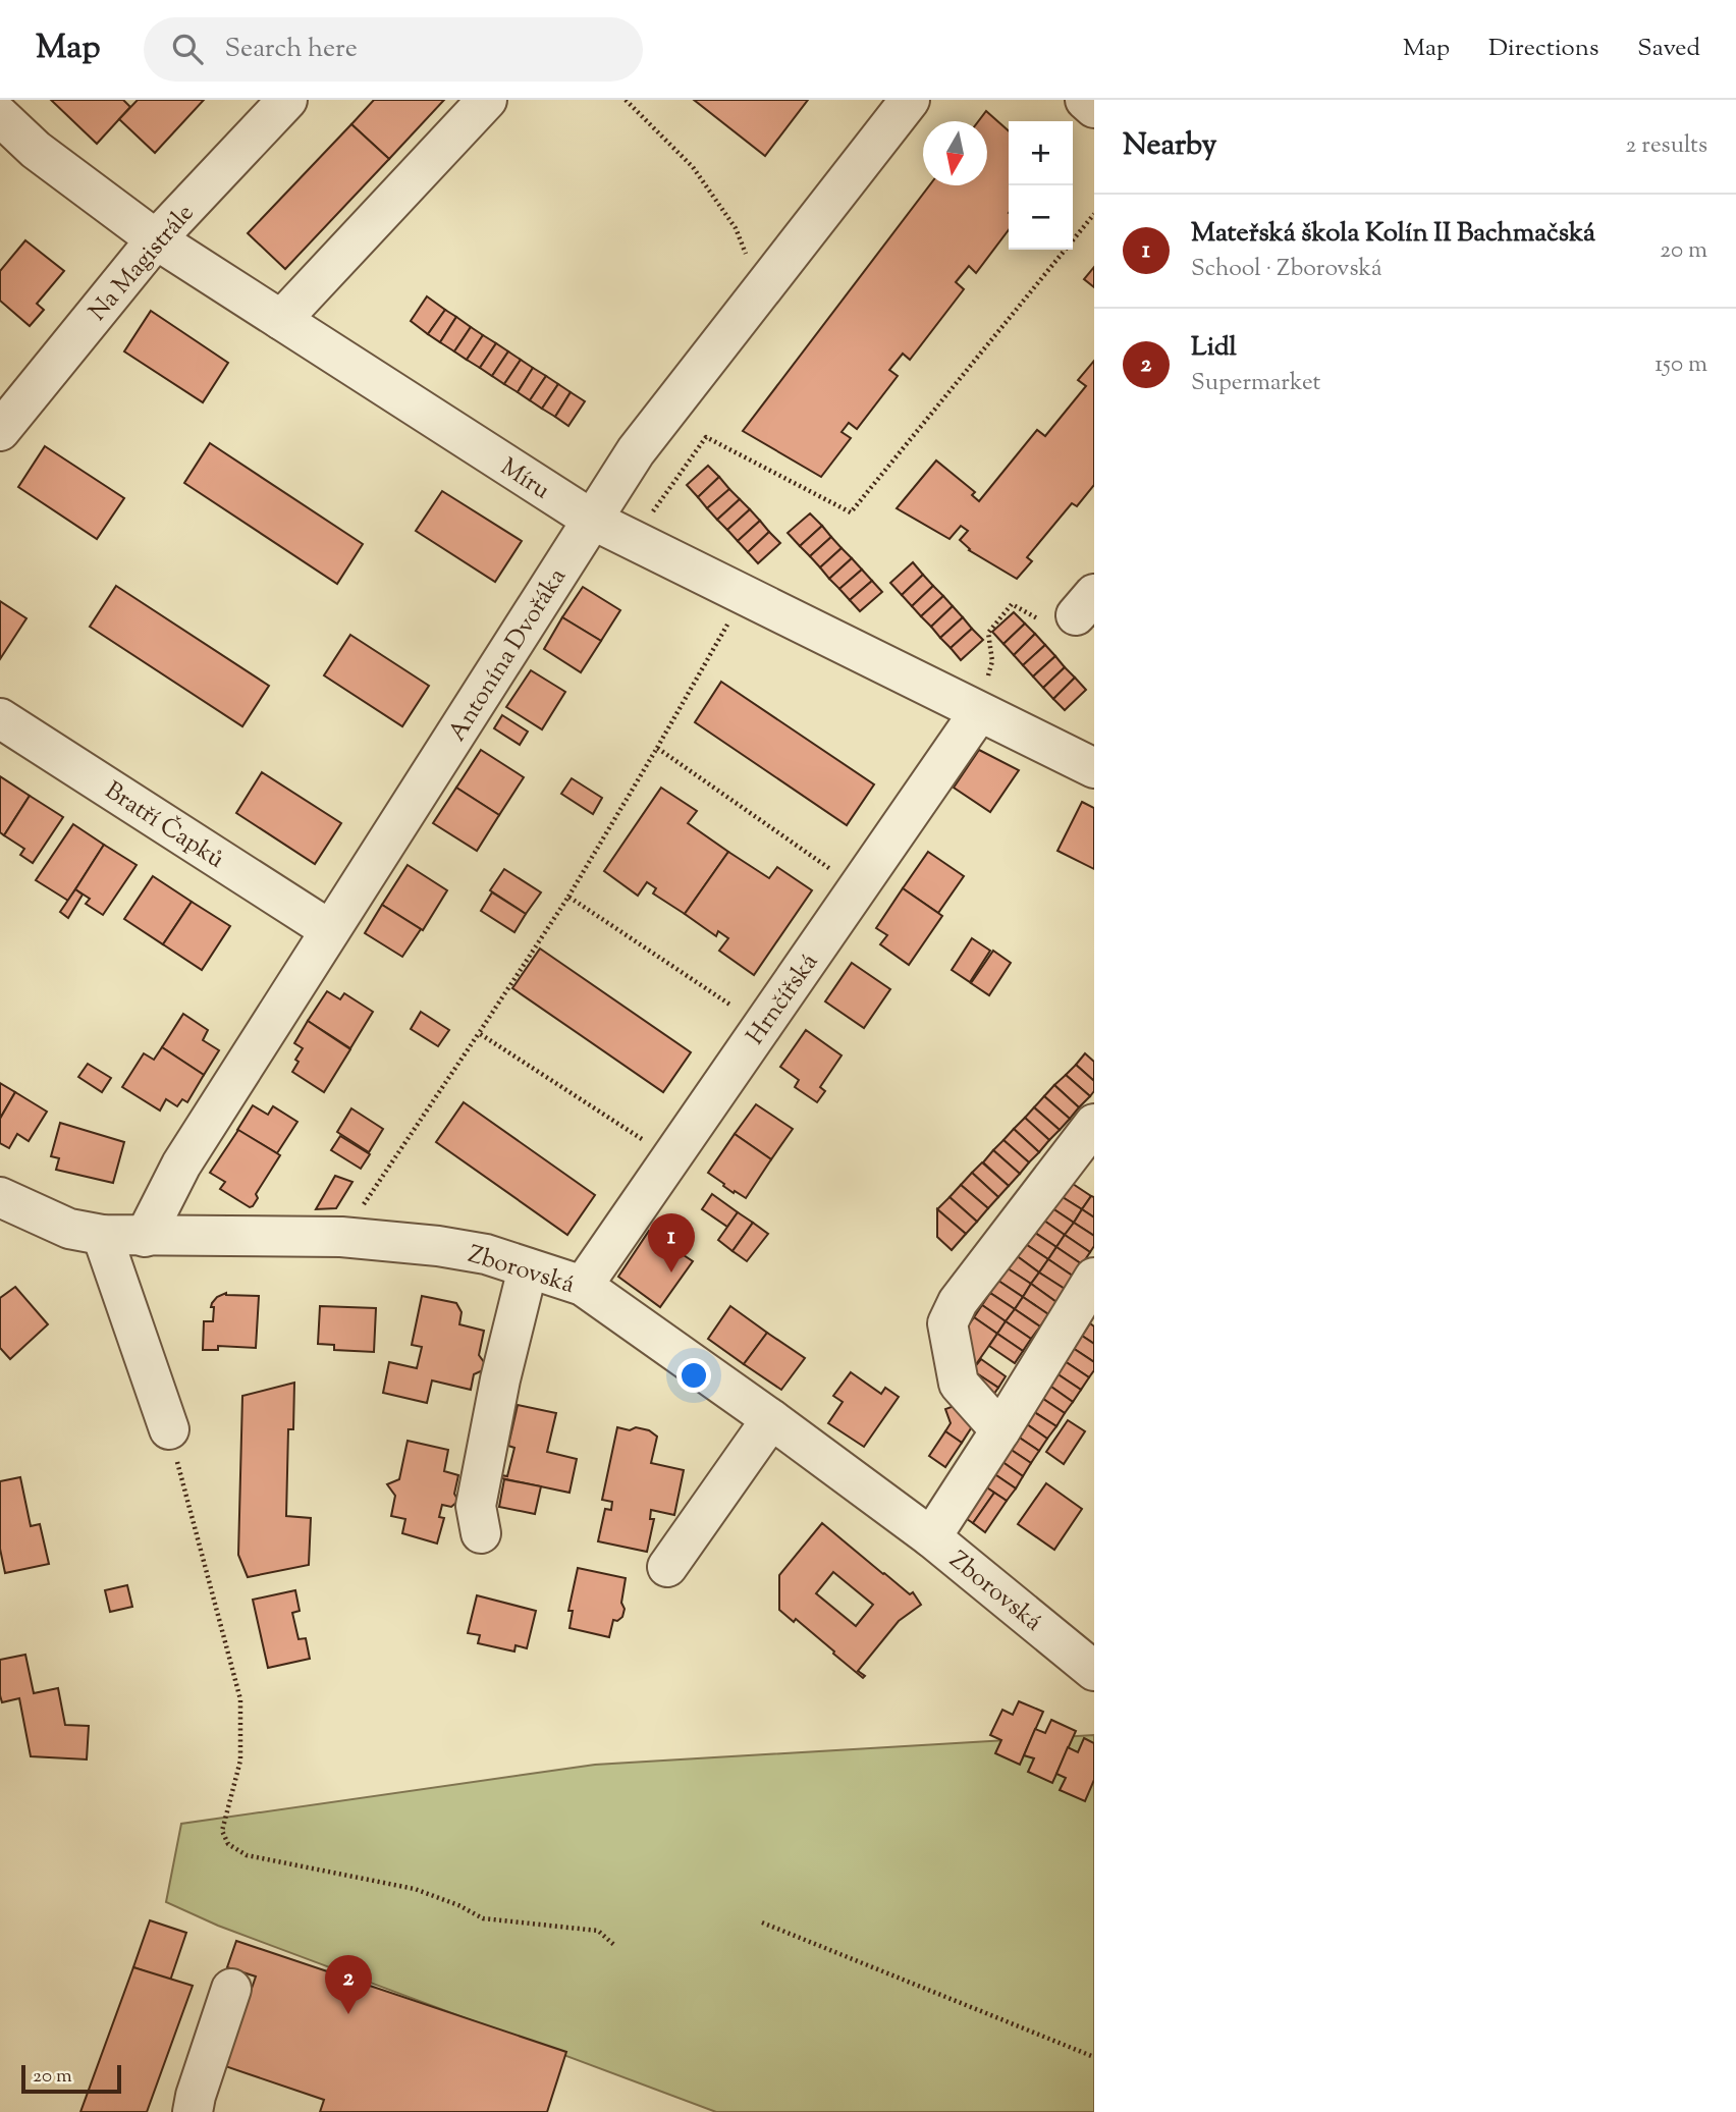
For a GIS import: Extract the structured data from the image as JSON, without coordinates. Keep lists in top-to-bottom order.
{
  "streets": {
    "street": [
      "Na Magistrále",
      "Míru",
      "Antonína Dvořáka",
      "Bratří Čapků",
      "Hrnčířská",
      "Zborovská"
    ]
  },
  "crossings": [
    ["Na Magistrále", "Míru"],
    ["Míru", "Antonína Dvořáka"],
    ["Míru", "Hrnčířská"],
    ["Antonína Dvořáka", "Bratří Čapků"],
    ["Antonína Dvořáka", "Zborovská"],
    ["Hrnčířská", "Zborovská"]
  ],
  "scale_bar": "20 m",
  "north": "bottom",
  "page": {
    "header": "Map",
    "search": "Search here",
    "nav": ["Map", "Directions", "Saved"],
    "heading": ["Nearby", "2 results"],
    "map_buttons": ["+", "−"],
    "list": [
      {
        "mark": "1",
        "name": "Mateřská škola Kolín II Bachmačská",
        "note": "School · Zborovská",
        "value": "20 m"
      },
      {
        "mark": "2",
        "name": "Lidl",
        "note": "Supermarket",
        "value": "150 m"
      }
    ],
    "pins": ["1", "2"],
    "scale": "20 m"
  }
}
